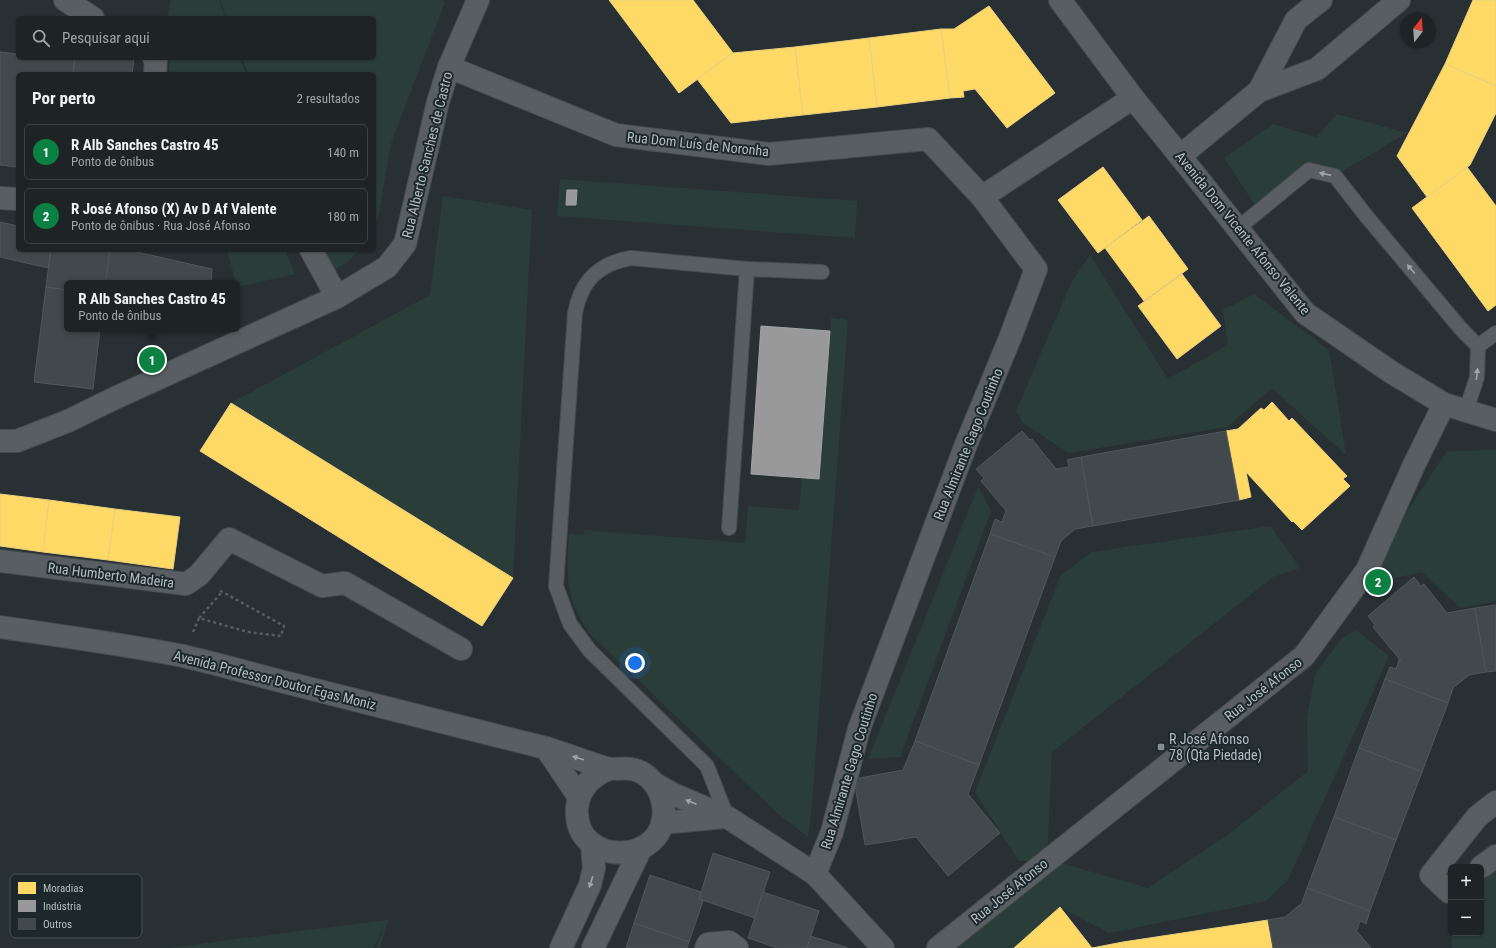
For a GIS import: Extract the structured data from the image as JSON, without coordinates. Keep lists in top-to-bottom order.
{
  "streets": {
    "street": [
      "Rua Dom Luís de Noronha",
      "Rua Alberto Sanches de Castro",
      "Avenida Dom Vicente Afonso Valente",
      "Rua Almirante Gago Coutinho",
      "Rua Humberto Madeira",
      "Avenida Professor Doutor Egas Moniz",
      "Rua José Afonso"
    ]
  },
  "crossings": [
    ["Rua Dom Luís de Noronha", "Rua Alberto Sanches de Castro"],
    ["Rua Dom Luís de Noronha", "Rua Almirante Gago Coutinho"],
    ["Avenida Dom Vicente Afonso Valente", "Rua José Afonso"]
  ],
  "places": {
    "transit": ["R José Afonso 78 (Qta Piedade)"]
  },
  "legend": ["Moradias", "Indústria", "Outros"],
  "north": "top",
  "page": {
    "search": "Pesquisar aqui",
    "heading": ["Por perto", "2 resultados"],
    "list": [
      {
        "mark": "1",
        "name": "R Alb Sanches Castro 45",
        "note": "Ponto de ônibus",
        "value": "140 m"
      },
      {
        "mark": "2",
        "name": "R José Afonso (X) Av D Af Valente",
        "note": "Ponto de ônibus · Rua José Afonso",
        "value": "180 m"
      }
    ],
    "popup": ["R Alb Sanches Castro 45", "Ponto de ônibus"],
    "pins": ["1", "2"],
    "map_buttons": ["+", "−"]
  }
}
